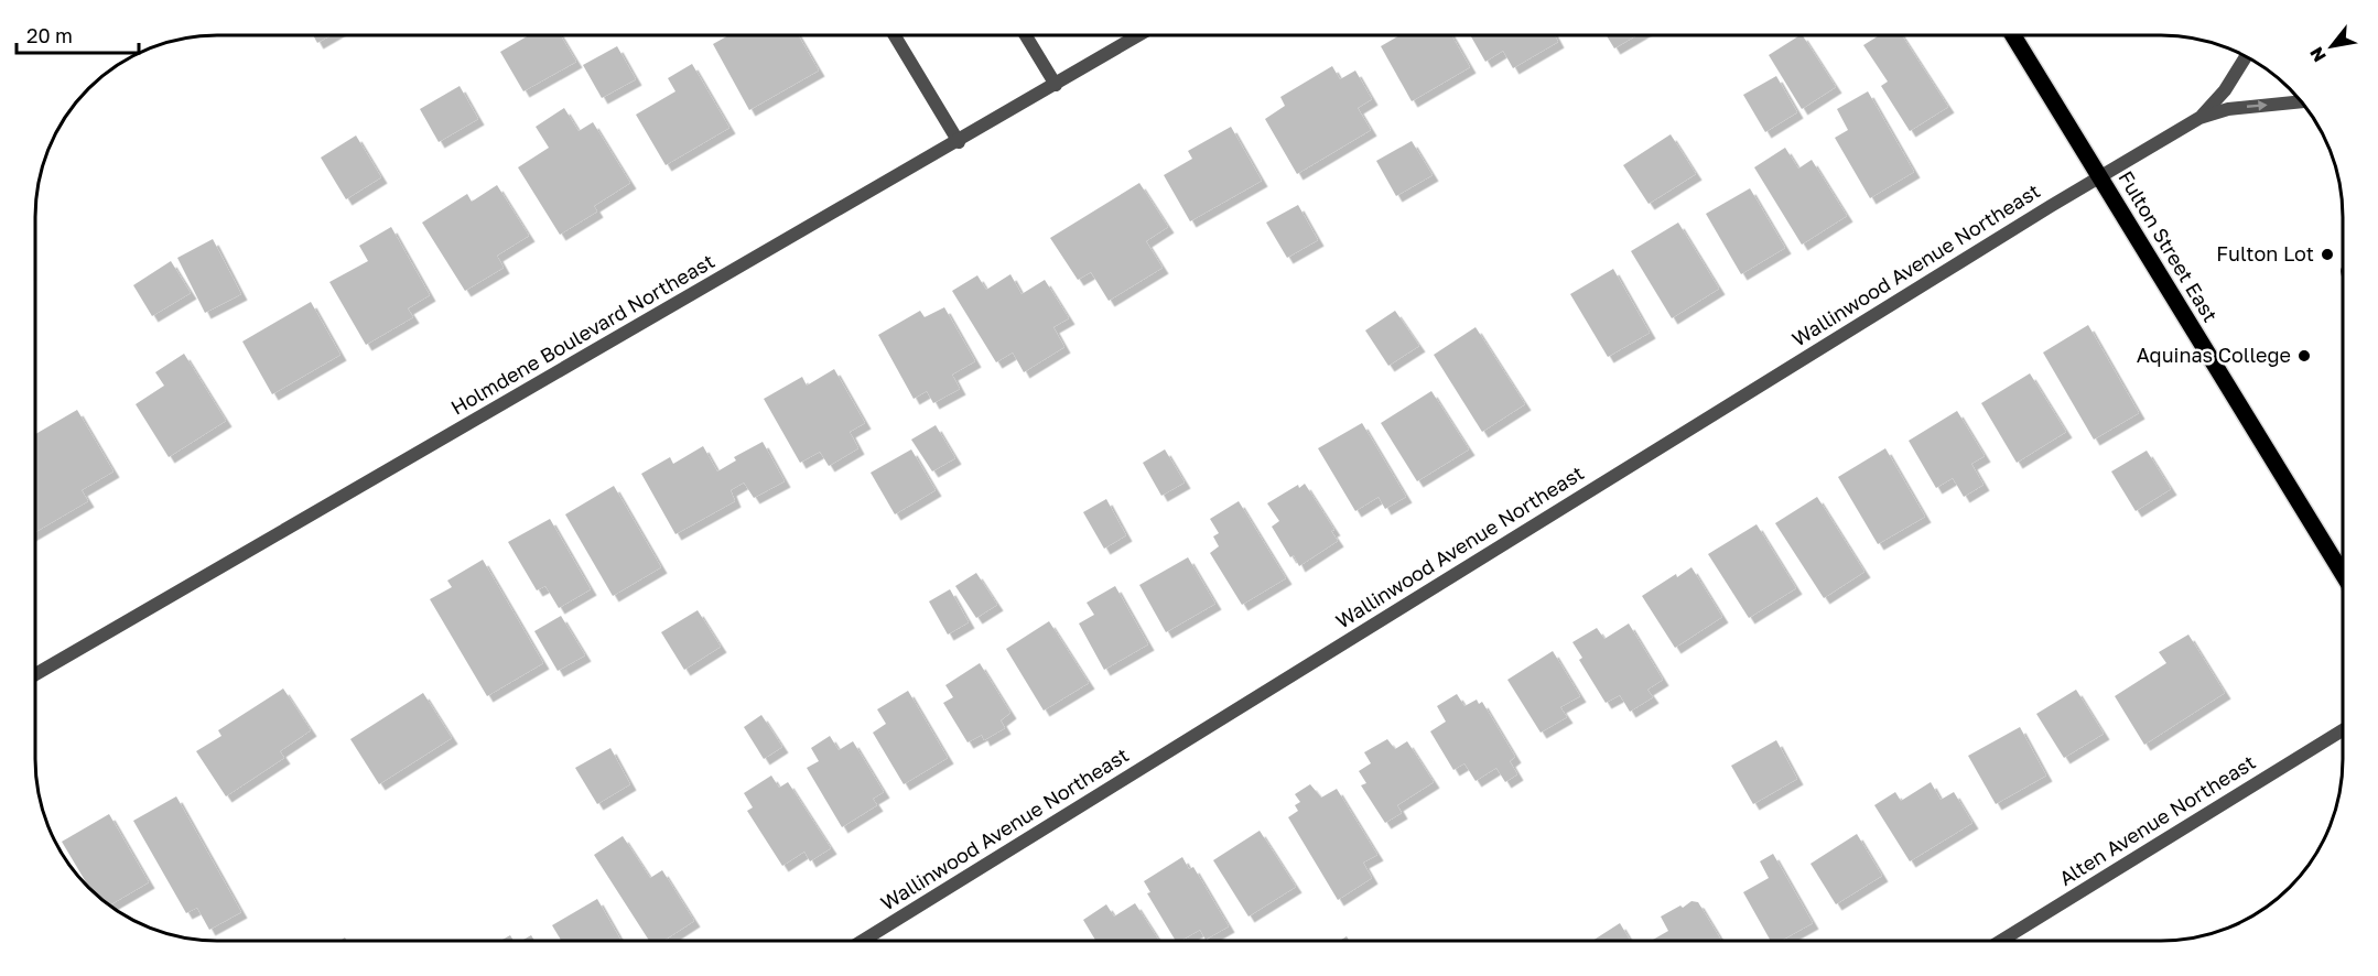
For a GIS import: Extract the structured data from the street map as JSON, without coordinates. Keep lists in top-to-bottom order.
{
  "streets": {
    "main road": ["Fulton Street East"],
    "street": ["Wallinwood Avenue Northeast", "Holmdene Boulevard Northeast", "Alten Avenue Northeast"]
  },
  "crossings": [
    ["Fulton Street East", "Wallinwood Avenue Northeast"]
  ],
  "places": ["Fulton Lot", "Aquinas College"],
  "scale_bar": "20 m",
  "north": "bottom left"
}
